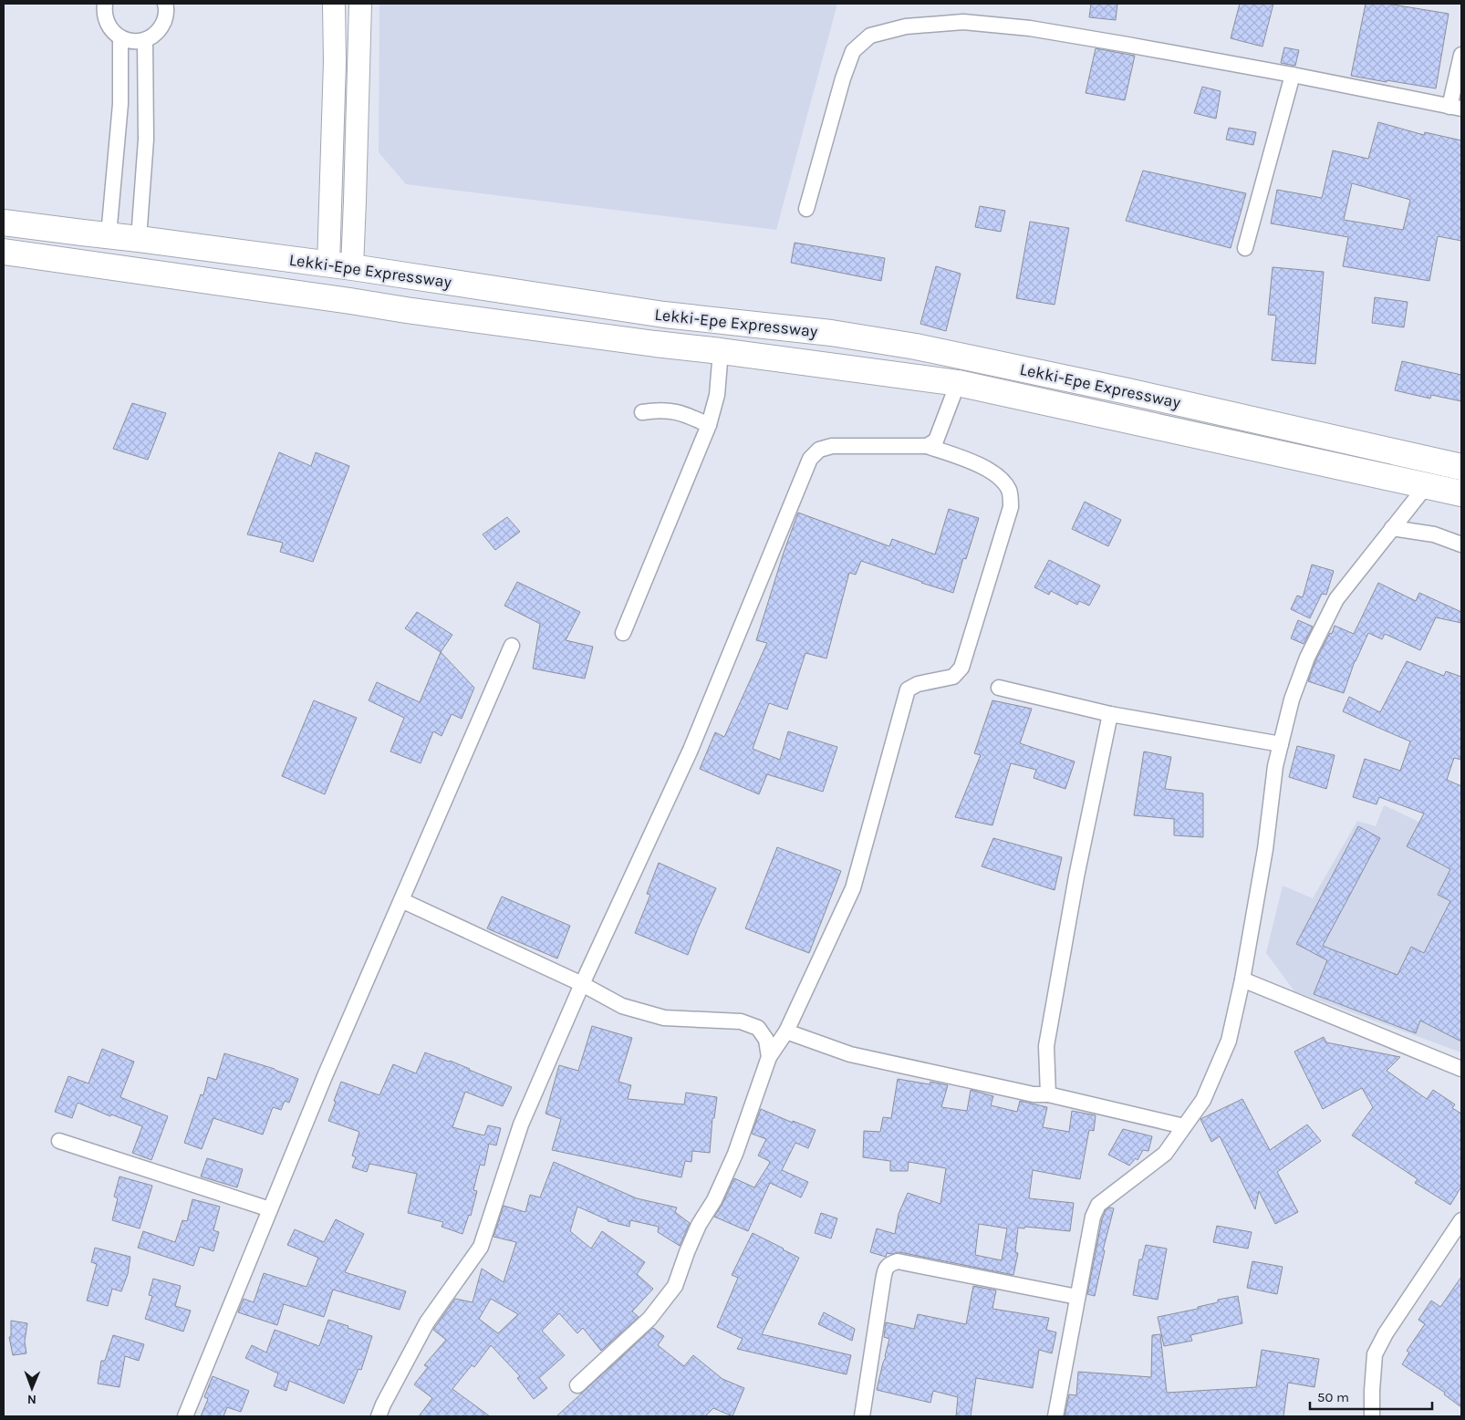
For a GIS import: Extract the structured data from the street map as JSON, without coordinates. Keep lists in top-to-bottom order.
{
  "streets": {
    "highway": ["Lekki-Epe Expressway"]
  },
  "scale_bar": "50 m",
  "north": "bottom"
}
